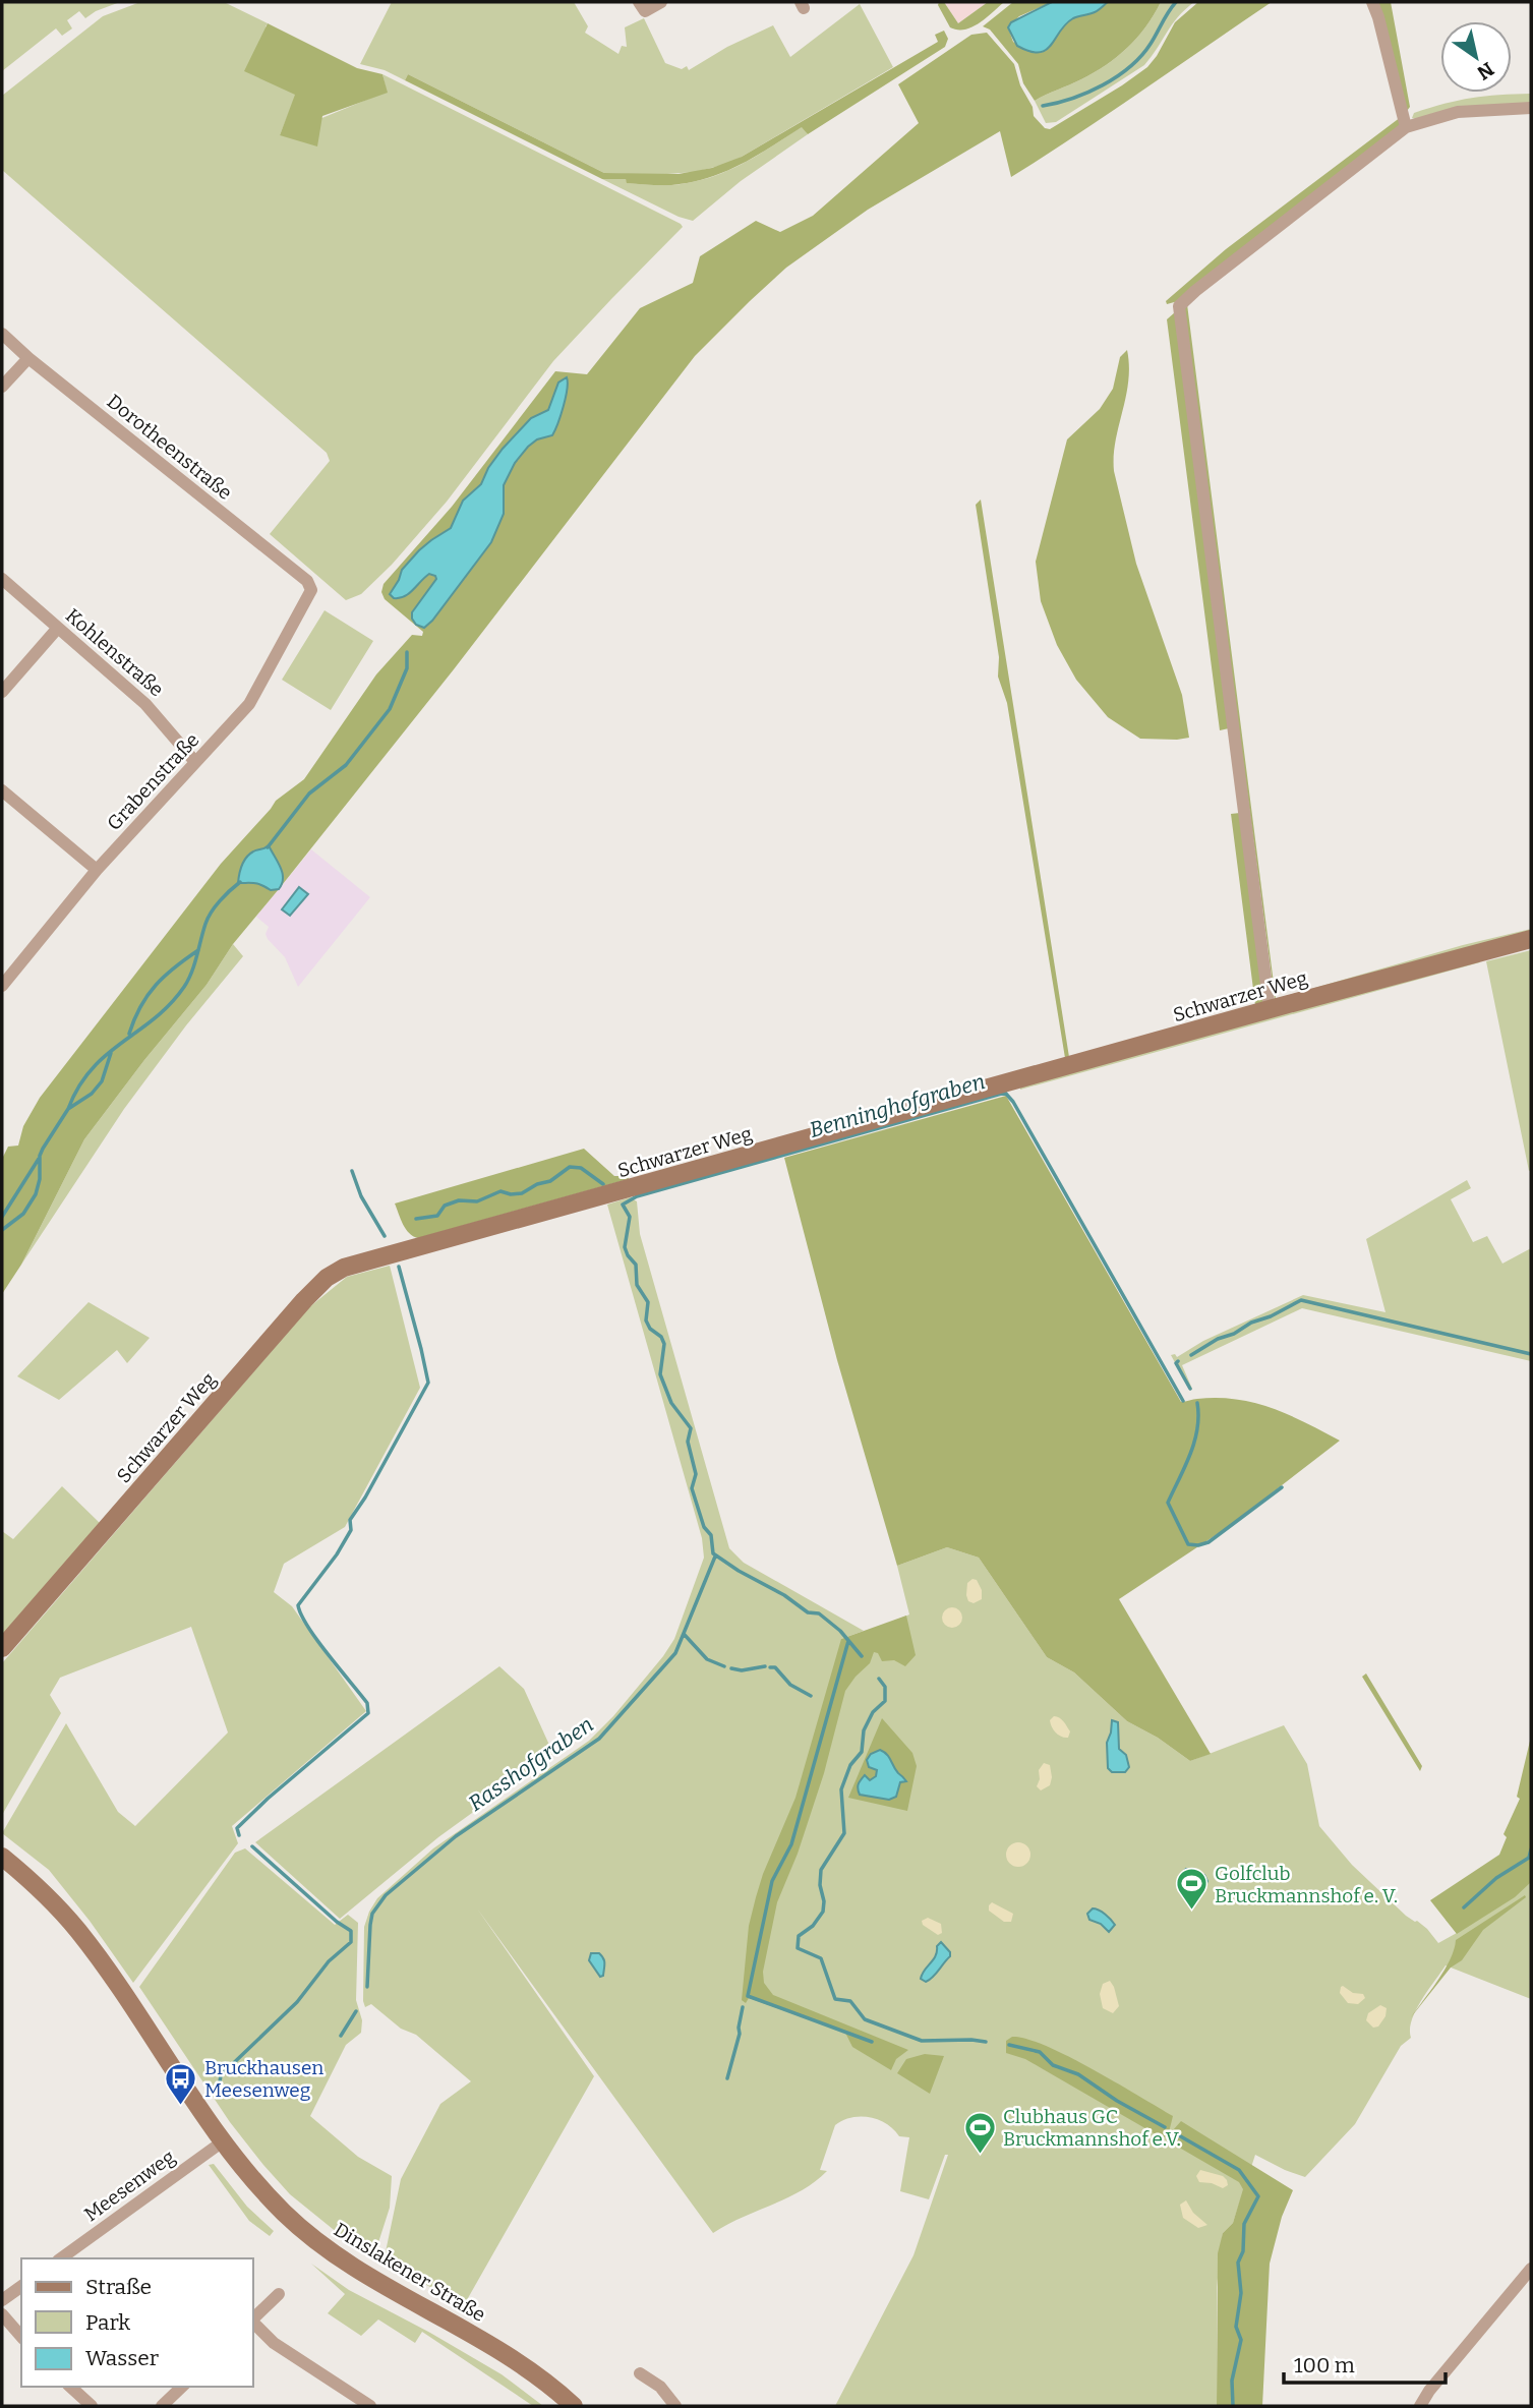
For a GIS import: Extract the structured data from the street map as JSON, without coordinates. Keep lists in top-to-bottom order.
{
  "streets": {
    "street": [
      "Dorotheenstraße",
      "Kohlenstraße",
      "Grabenstraße",
      "Schwarzer Weg",
      "Meesenweg",
      "Dinslakener Straße"
    ]
  },
  "crossings": [
    ["Dorotheenstraße", "Grabenstraße"],
    ["Kohlenstraße", "Grabenstraße"],
    ["Meesenweg", "Dinslakener Straße"]
  ],
  "water": ["Benninghofgraben", "Rasshofgraben"],
  "places": {
    "sports": ["Golfclub Bruckmannshof e. V.", "Clubhaus GC Bruckmannshof e.V."],
    "bus stop": ["Bruckhausen Meesenweg"]
  },
  "legend": ["Straße", "Park", "Wasser"],
  "scale_bar": "100 m",
  "north": "bottom right"
}
